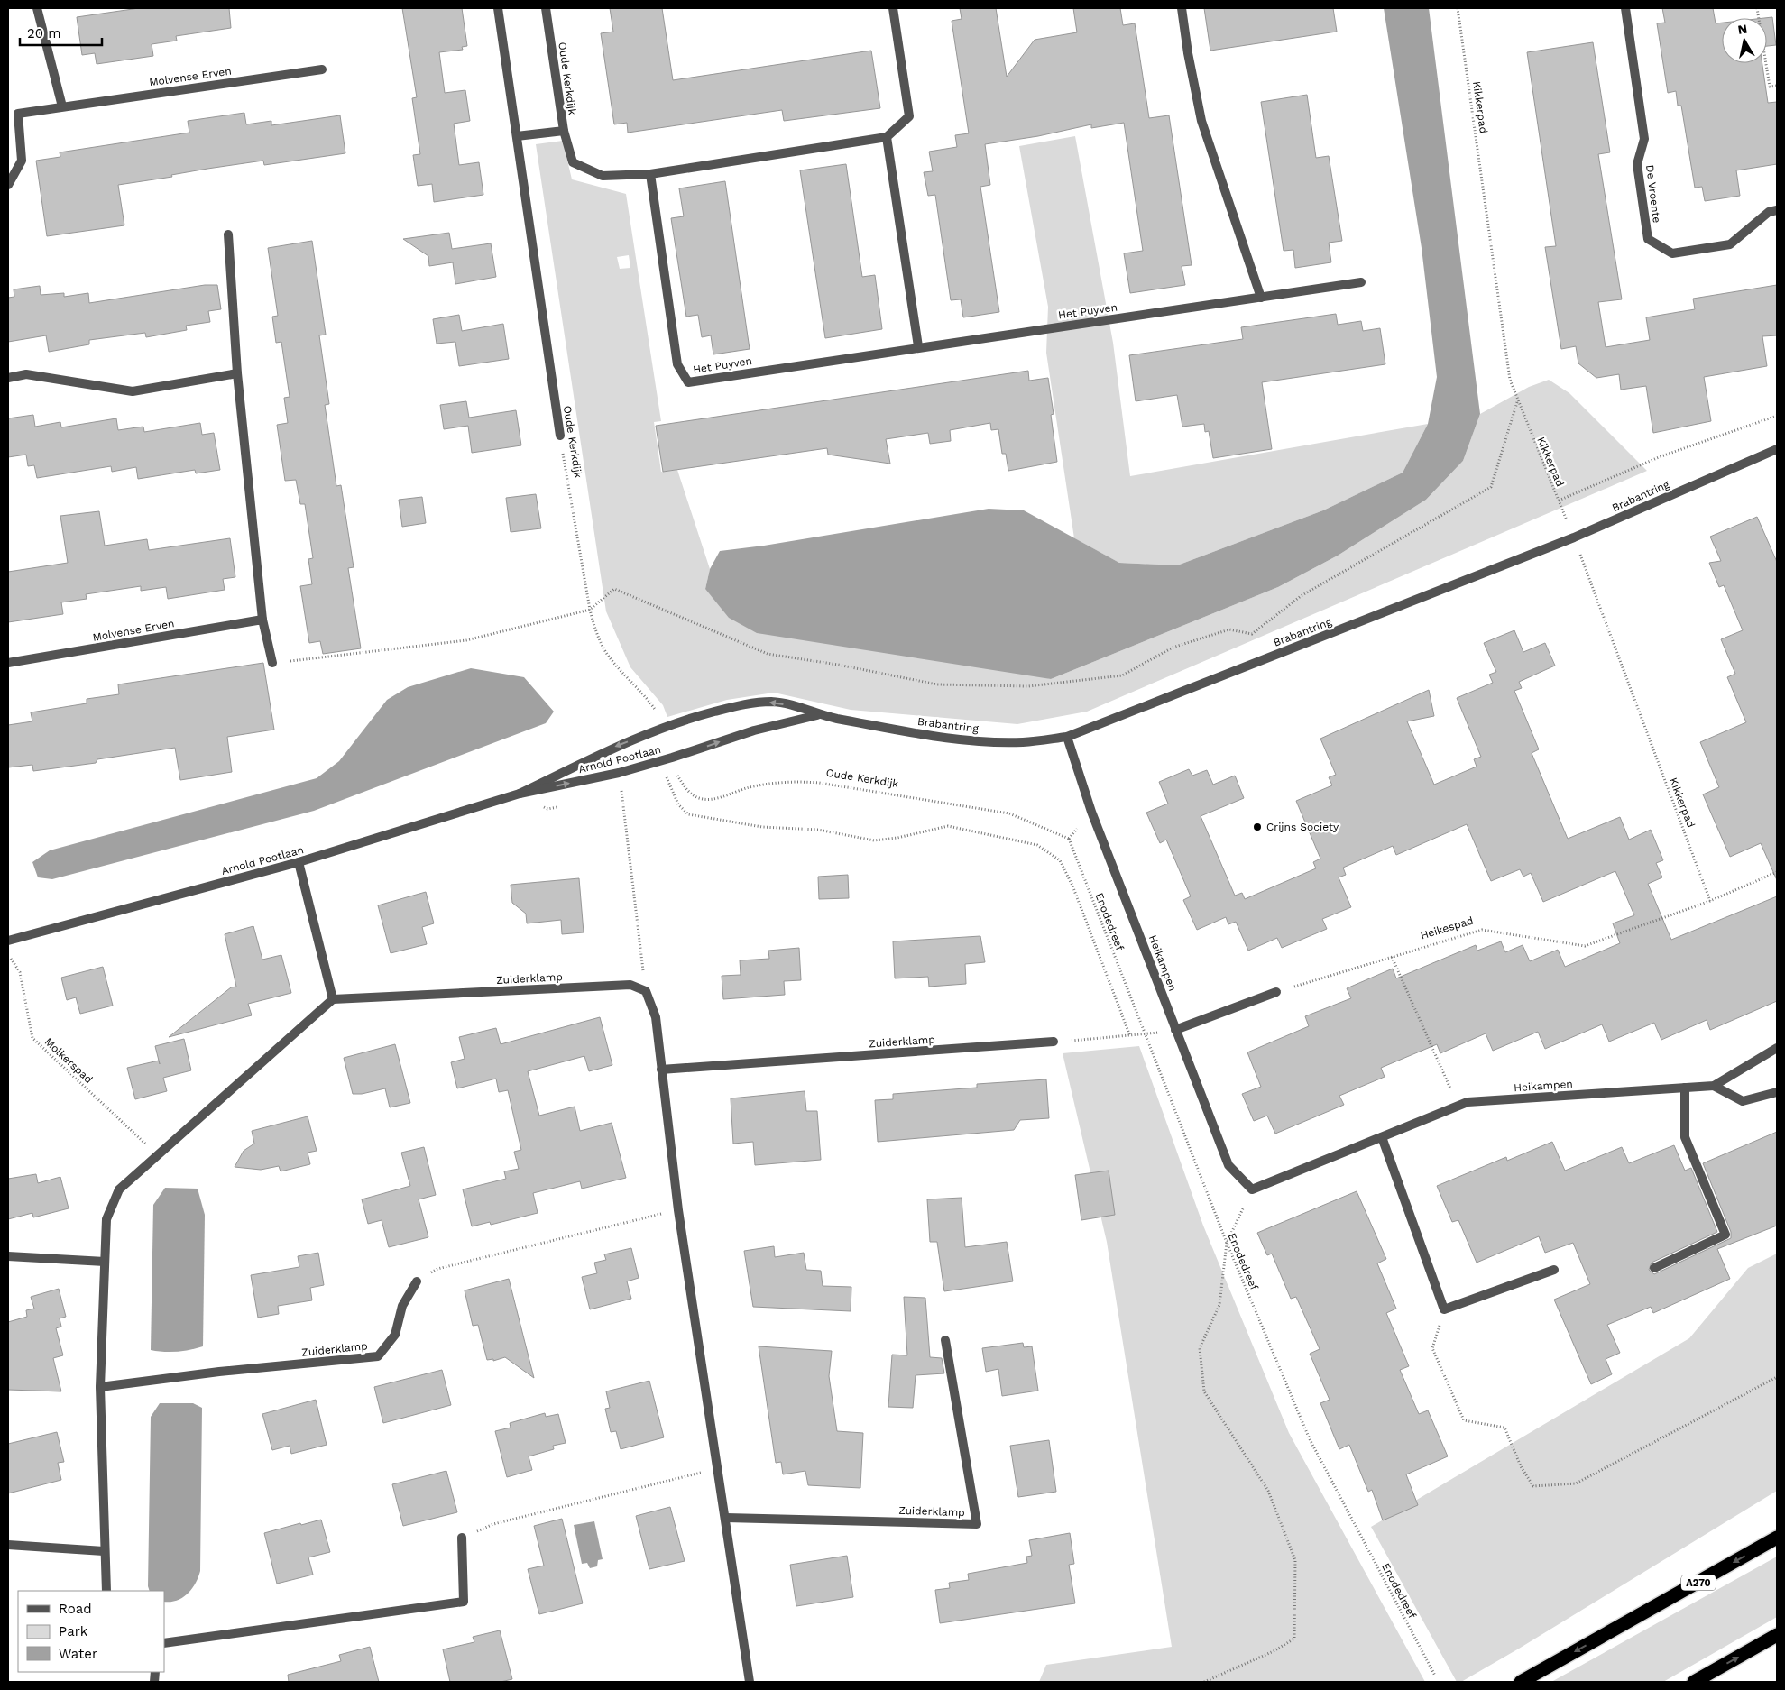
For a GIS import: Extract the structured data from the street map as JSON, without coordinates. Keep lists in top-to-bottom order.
{
  "streets": {
    "highway": ["A270"],
    "street": [
      "Molvense Erven",
      "Oude Kerkdijk",
      "De Vroente",
      "Het Puyven",
      "Brabantring",
      "Arnold Pootlaan",
      "Heikampen",
      "Zuiderklamp"
    ],
    "path": [
      "Kikkerpad",
      "Enodedreef",
      "Heikespad",
      "Molkerspad"
    ]
  },
  "crossings": [
    ["Oude Kerkdijk", "Brabantring"],
    ["Oude Kerkdijk", "Arnold Pootlaan"],
    ["Oude Kerkdijk", "Enodedreef"],
    ["Kikkerpad", "Brabantring"],
    ["Kikkerpad", "Heikespad"],
    ["Brabantring", "Arnold Pootlaan"],
    ["Brabantring", "Heikampen"]
  ],
  "places": ["Crijns Society"],
  "legend": ["Road", "Park", "Water"],
  "scale_bar": "20 m",
  "north": "top"
}
